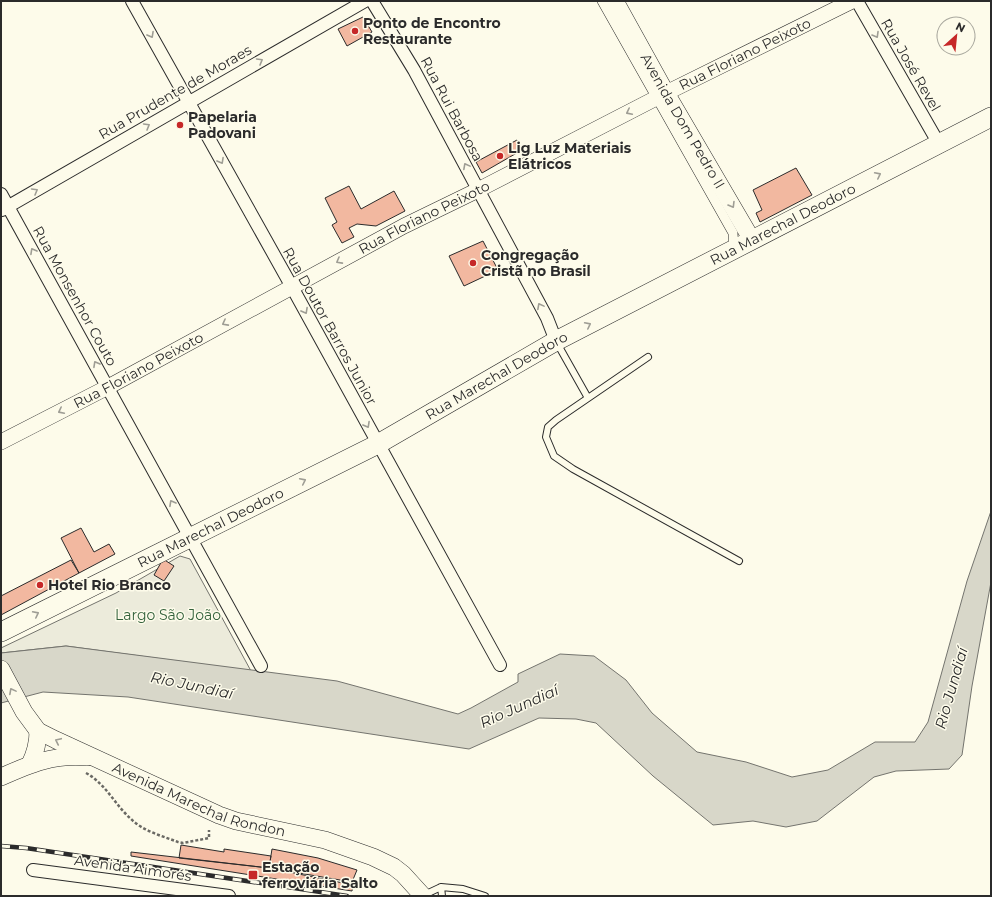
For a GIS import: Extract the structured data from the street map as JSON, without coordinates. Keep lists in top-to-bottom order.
{
  "streets": {
    "main road": ["Avenida Dom Pedro II", "Rua Marechal Deodoro", "Avenida Marechal Rondon"],
    "street": [
      "Rua Floriano Peixoto",
      "Rua José Revel",
      "Rua Prudente de Moraes",
      "Rua Rui Barbosa",
      "Rua Monsenhor Couto",
      "Rua Doutor Barros Junior",
      "Avenida Aimorés"
    ]
  },
  "crossings": [
    ["Rua Floriano Peixoto", "Rua Rui Barbosa"],
    ["Rua Floriano Peixoto", "Avenida Dom Pedro II"],
    ["Rua Floriano Peixoto", "Rua Monsenhor Couto"],
    ["Rua Floriano Peixoto", "Rua Doutor Barros Junior"],
    ["Rua José Revel", "Rua Marechal Deodoro"],
    ["Rua Prudente de Moraes", "Rua Monsenhor Couto"],
    ["Rua Prudente de Moraes", "Rua Doutor Barros Junior"],
    ["Rua Rui Barbosa", "Rua Marechal Deodoro"],
    ["Avenida Dom Pedro II", "Rua Marechal Deodoro"],
    ["Rua Marechal Deodoro", "Rua Monsenhor Couto"],
    ["Rua Marechal Deodoro", "Rua Doutor Barros Junior"]
  ],
  "one_way": [
    "Rua Floriano Peixoto",
    "Rua José Revel",
    "Rua Prudente de Moraes",
    "Rua Rui Barbosa",
    "Avenida Dom Pedro II",
    "Rua Marechal Deodoro",
    "Rua Monsenhor Couto",
    "Rua Doutor Barros Junior"
  ],
  "water": ["Rio Jundiaí"],
  "parks": ["Largo São João"],
  "places": {
    "other": [
      "Ponto de Encontro Restaurante",
      "Papelaria Padovani",
      "Lig Luz Materiais Elátricos",
      "Congregação Cristã no Brasil",
      "Hotel Rio Branco"
    ],
    "transit": ["Estação ferroviária Salto"]
  },
  "north": "top right"
}
